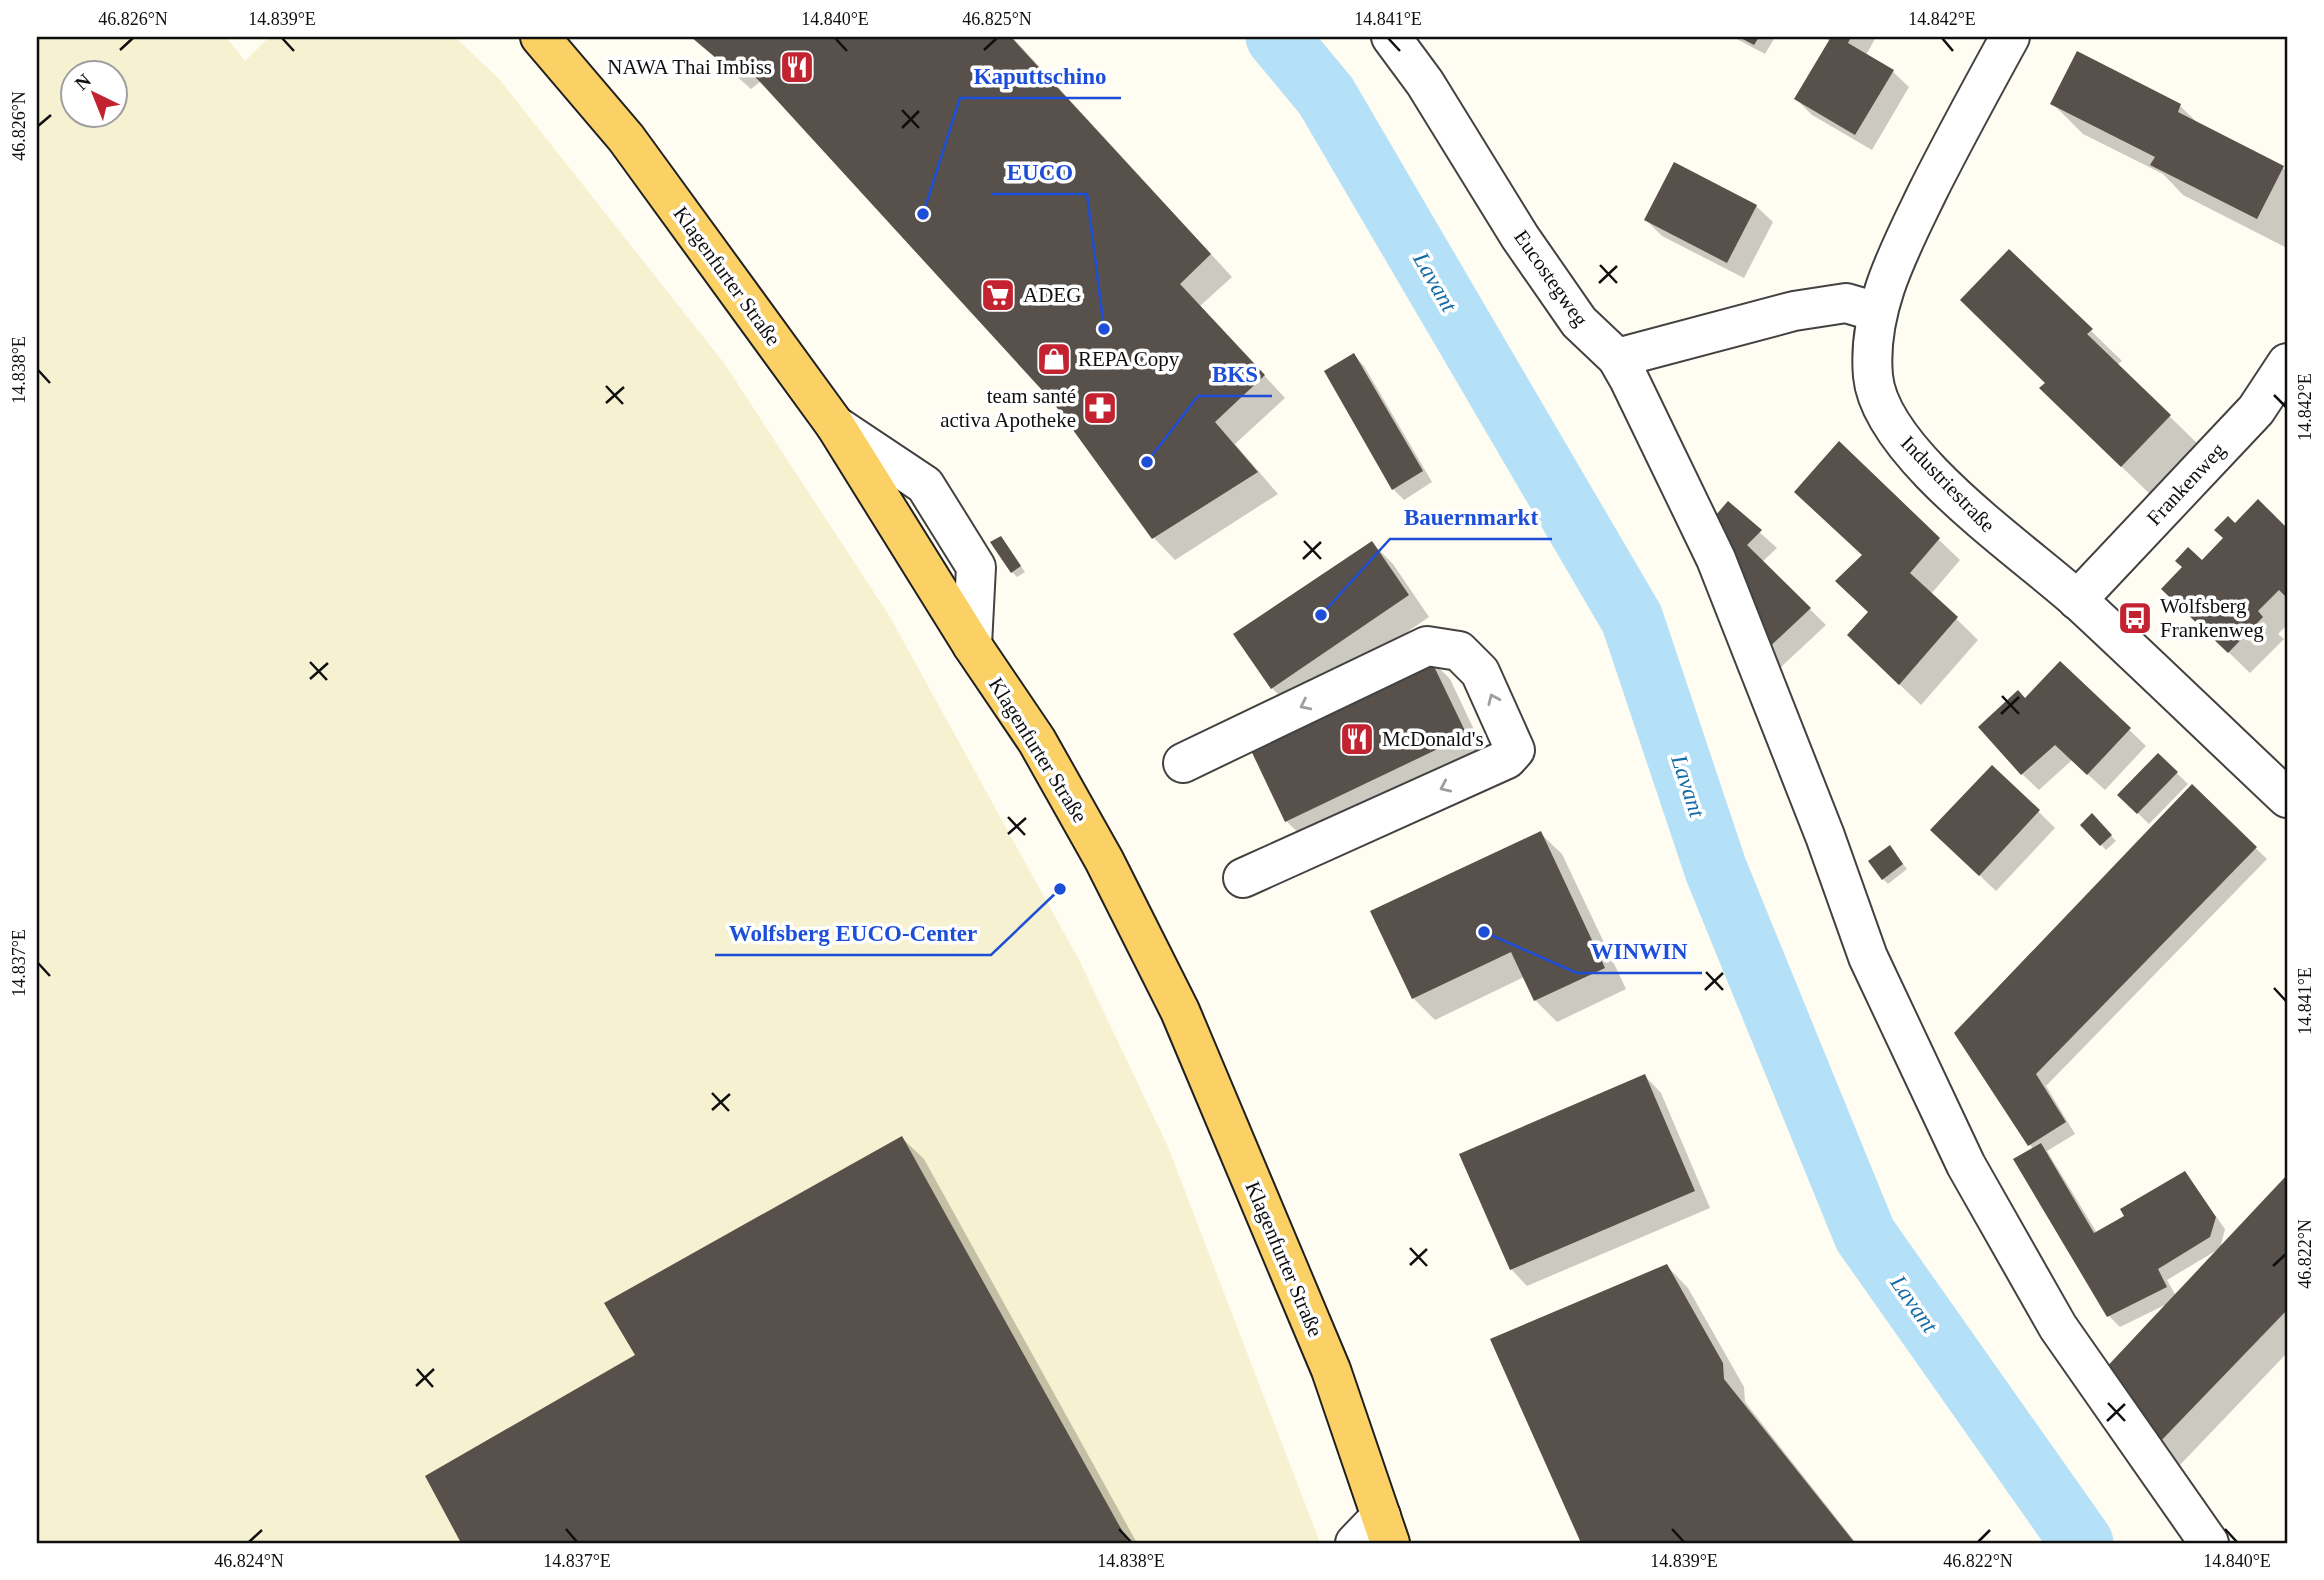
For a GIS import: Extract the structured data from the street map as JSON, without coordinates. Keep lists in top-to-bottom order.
{
  "streets": {
    "main road": ["Klagenfurter Straße"],
    "street": ["Eucostegweg", "Industriestraße", "Frankenweg"]
  },
  "crossings": [
    ["Industriestraße", "Frankenweg"]
  ],
  "water": ["Lavant"],
  "places": {
    "restaurant": ["NAWA Thai Imbiss", "McDonald's"],
    "other": [
      "Kaputtschino",
      "EUCO",
      "BKS",
      "Bauernmarkt",
      "Wolfsberg EUCO-Center",
      "WINWIN"
    ],
    "supermarket": ["ADEG"],
    "shop": ["REPA Copy"],
    "pharmacy": ["team santé activa Apotheke"],
    "bus stop": ["Wolfsberg Frankenweg"]
  },
  "north": "top left",
  "coordinates": [
    "46.826°N",
    "14.839°E",
    "14.840°E",
    "46.825°N",
    "14.841°E",
    "14.842°E",
    "14.838°E",
    "14.837°E",
    "46.822°N",
    "46.824°N"
  ]
}
